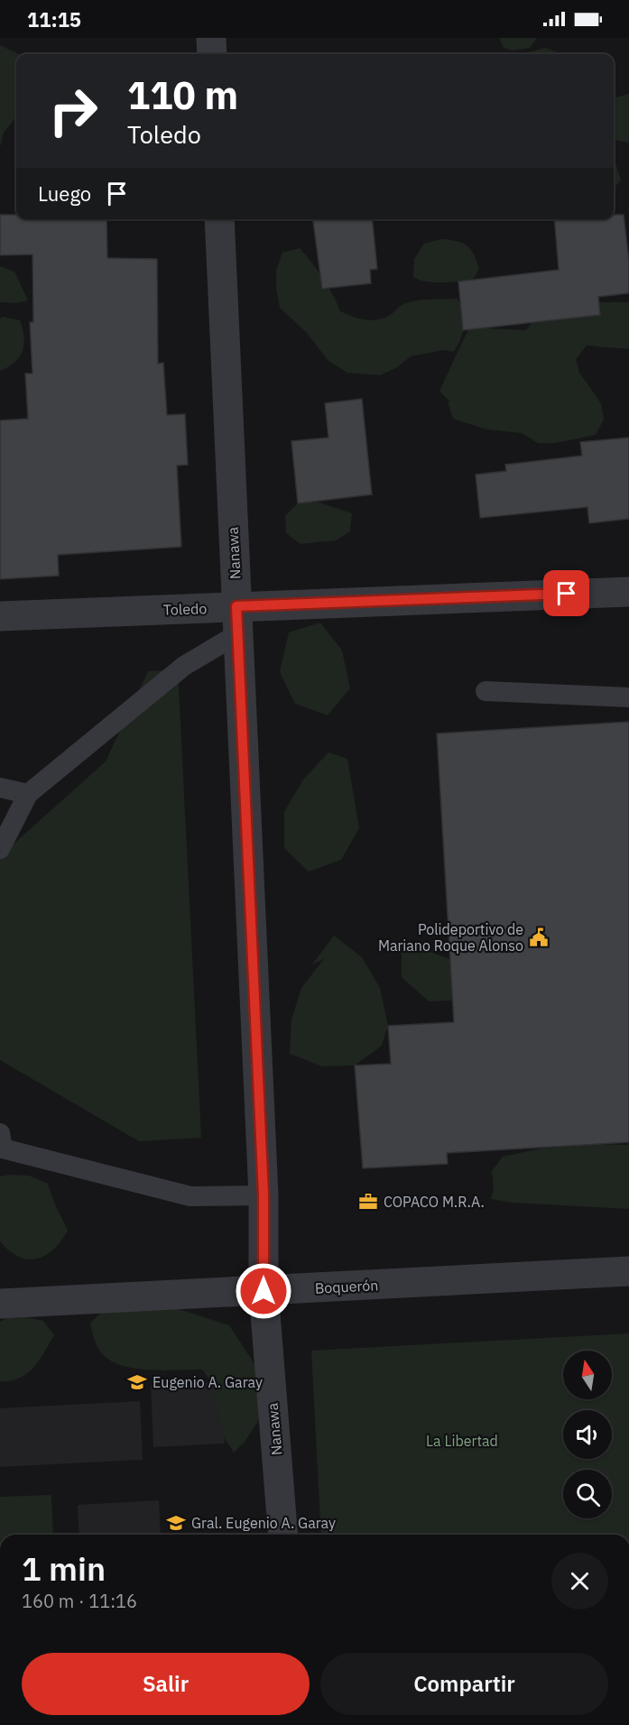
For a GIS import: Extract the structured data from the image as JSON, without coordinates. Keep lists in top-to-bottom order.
{
  "streets": {
    "street": ["Nanawa", "Toledo", "Boquerón"]
  },
  "crossings": [
    ["Nanawa", "Toledo"],
    ["Nanawa", "Boquerón"]
  ],
  "parks": ["La Libertad"],
  "places": {
    "public building": ["Polideportivo de Mariano Roque Alonso"],
    "office": ["COPACO M.R.A."],
    "school or university": ["Eugenio A. Garay", "Gral. Eugenio A. Garay"]
  },
  "north": "top",
  "page": {
    "status": "11:15",
    "turn": ["110 m", "Toledo"],
    "then": "Luego",
    "heading": ["1 min", "160 m · 11:16"],
    "buttons": ["Salir", "Compartir"]
  }
}
